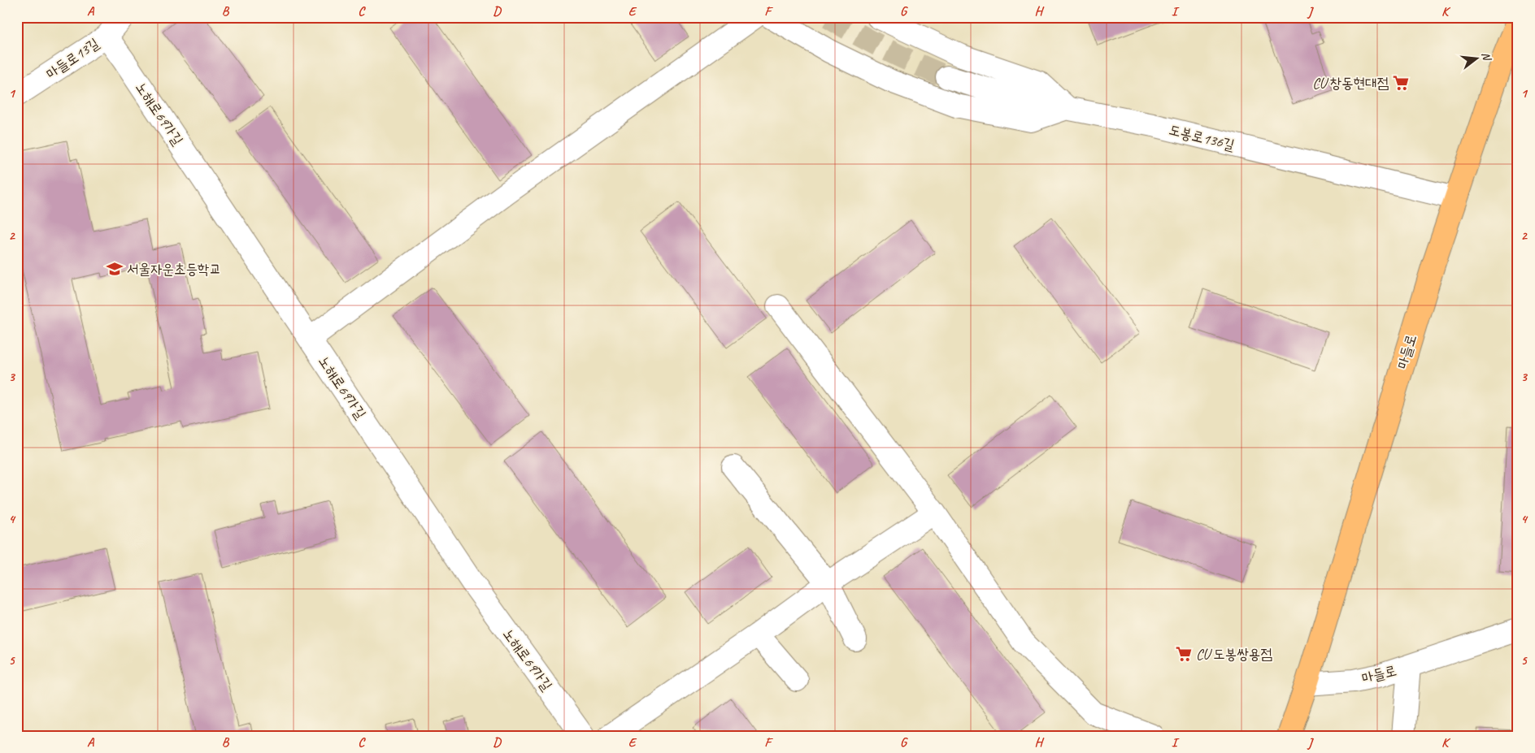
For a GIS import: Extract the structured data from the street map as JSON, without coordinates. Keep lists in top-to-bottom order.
{
  "streets": {
    "main road": ["마들로"],
    "street": ["마들로13길", "노해로69가길", "도봉로136길"]
  },
  "crossings": [
    ["마들로13길", "노해로69가길"],
    ["도봉로136길", "마들로"]
  ],
  "places": {
    "supermarket": ["CU 창동현대점", "CU 도봉쌍용점"],
    "school or university": ["서울자운초등학교"]
  },
  "north": "right",
  "grid": {
    "columns": [
      "A",
      "B",
      "C",
      "D",
      "E",
      "F",
      "G",
      "H",
      "I",
      "J",
      "K"
    ],
    "rows": [
      "1",
      "2",
      "3",
      "4",
      "5"
    ]
  }
}
